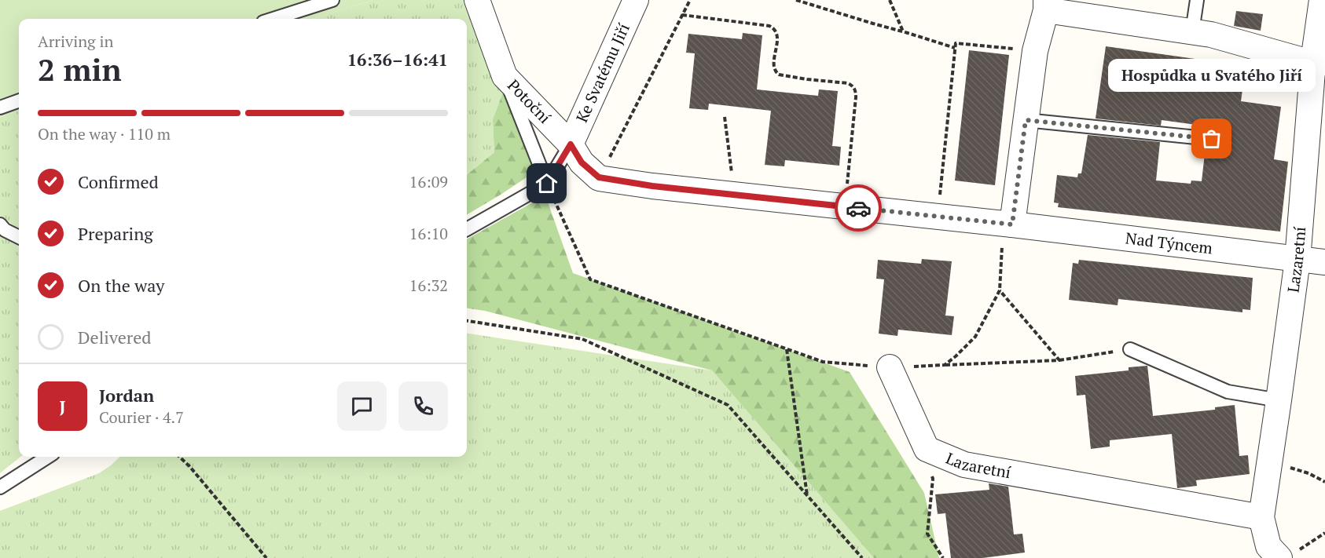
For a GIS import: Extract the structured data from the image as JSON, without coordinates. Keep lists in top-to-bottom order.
{
  "streets": {
    "street": [
      "Ke Svatému Jiří",
      "Potoční",
      "Nad Týncem",
      "Lazaretní"
    ]
  },
  "crossings": [
    ["Ke Svatému Jiří", "Potoční"],
    ["Nad Týncem", "Lazaretní"]
  ],
  "places": ["Hospůdka u Svatého Jiří"],
  "page": {
    "heading": ["2 min", "Arriving in", "16:36–16:41"],
    "panel": ["Jordan", "Courier · 4.7"],
    "bubble": "Hospůdka u Svatého Jiří",
    "bar": "On the way · 110 m",
    "list": [
      ["Confirmed", "16:09"],
      ["Preparing", "16:10"],
      ["On the way", "16:32"],
      "Delivered"
    ],
    "round": "J"
  }
}
